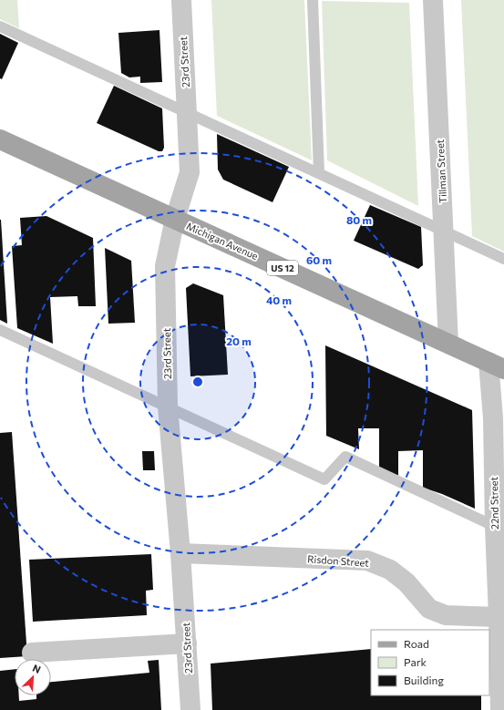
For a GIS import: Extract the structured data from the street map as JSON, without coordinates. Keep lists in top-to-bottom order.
{
  "streets": {
    "main road": ["Michigan Avenue", "US 12"],
    "street": [
      "23rd Street",
      "Tillman Street",
      "22nd Street",
      "Risdon Street"
    ]
  },
  "crossings": [
    ["23rd Street", "Michigan Avenue"],
    ["23rd Street", "Risdon Street"],
    ["Tillman Street", "Michigan Avenue"],
    ["Michigan Avenue", "22nd Street"],
    ["22nd Street", "Risdon Street"]
  ],
  "legend": ["Road", "Park", "Building"],
  "north": "top right",
  "rings": [
    "80 m",
    "60 m",
    "40 m",
    "20 m"
  ]
}
